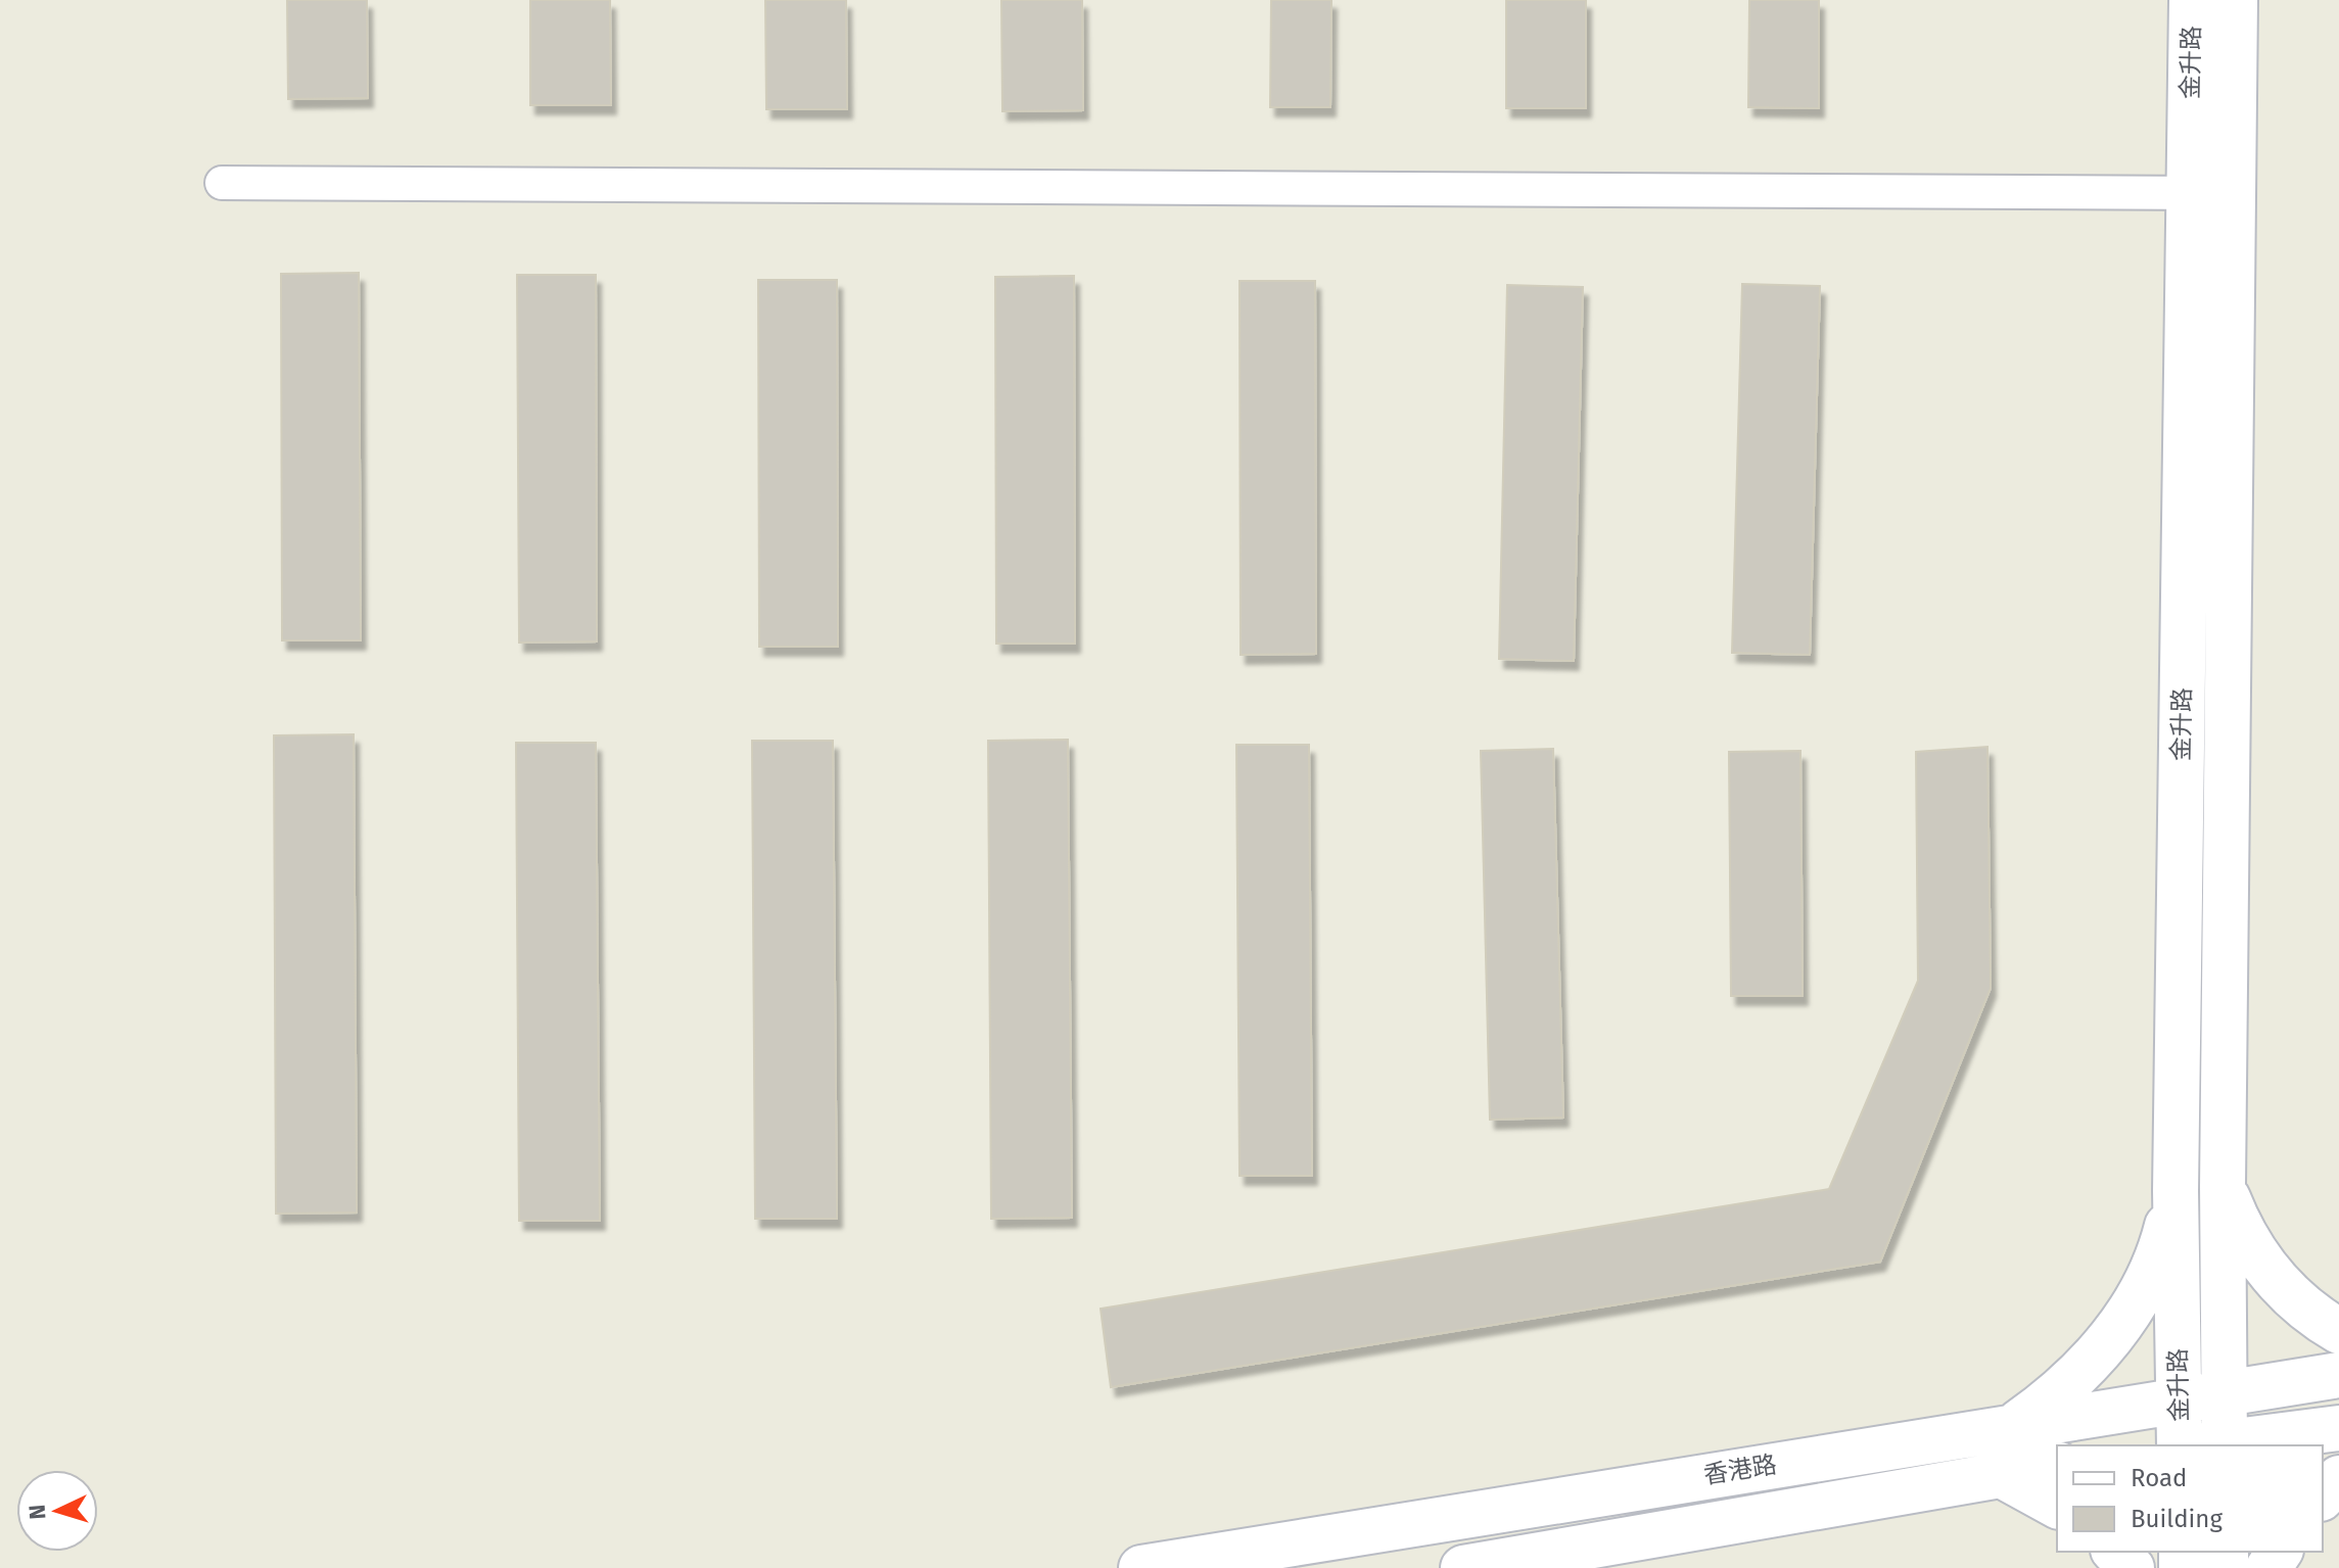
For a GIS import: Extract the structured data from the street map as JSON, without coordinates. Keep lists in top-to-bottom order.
{
  "streets": {
    "main road": ["金升路", "香港路"]
  },
  "crossings": [
    ["金升路", "香港路"]
  ],
  "legend": ["Road", "Building"],
  "north": "left"
}
